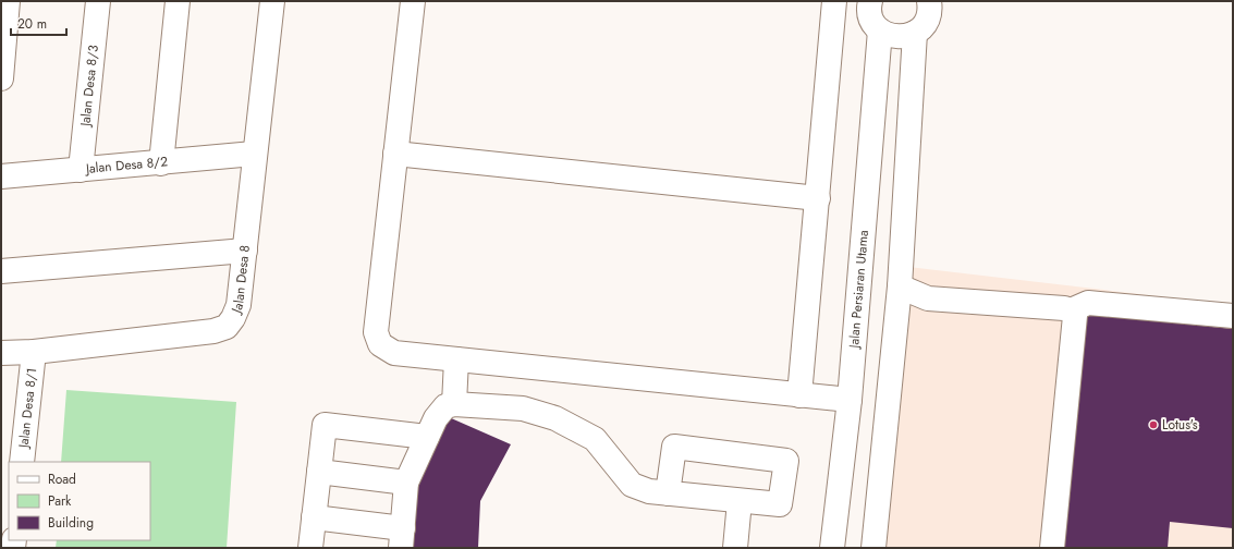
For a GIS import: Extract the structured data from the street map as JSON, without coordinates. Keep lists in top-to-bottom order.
{
  "streets": {
    "street": [
      "Jalan Desa 8/3",
      "Jalan Desa 8/2",
      "Jalan Desa 8",
      "Jalan Persiaran Utama",
      "Jalan Desa 8/1"
    ]
  },
  "crossings": [
    ["Jalan Desa 8/3", "Jalan Desa 8/2"],
    ["Jalan Desa 8/2", "Jalan Desa 8"],
    ["Jalan Desa 8", "Jalan Desa 8/1"]
  ],
  "places": ["Lotus's"],
  "legend": ["Road", "Park", "Building"],
  "scale_bar": "20 m"
}
